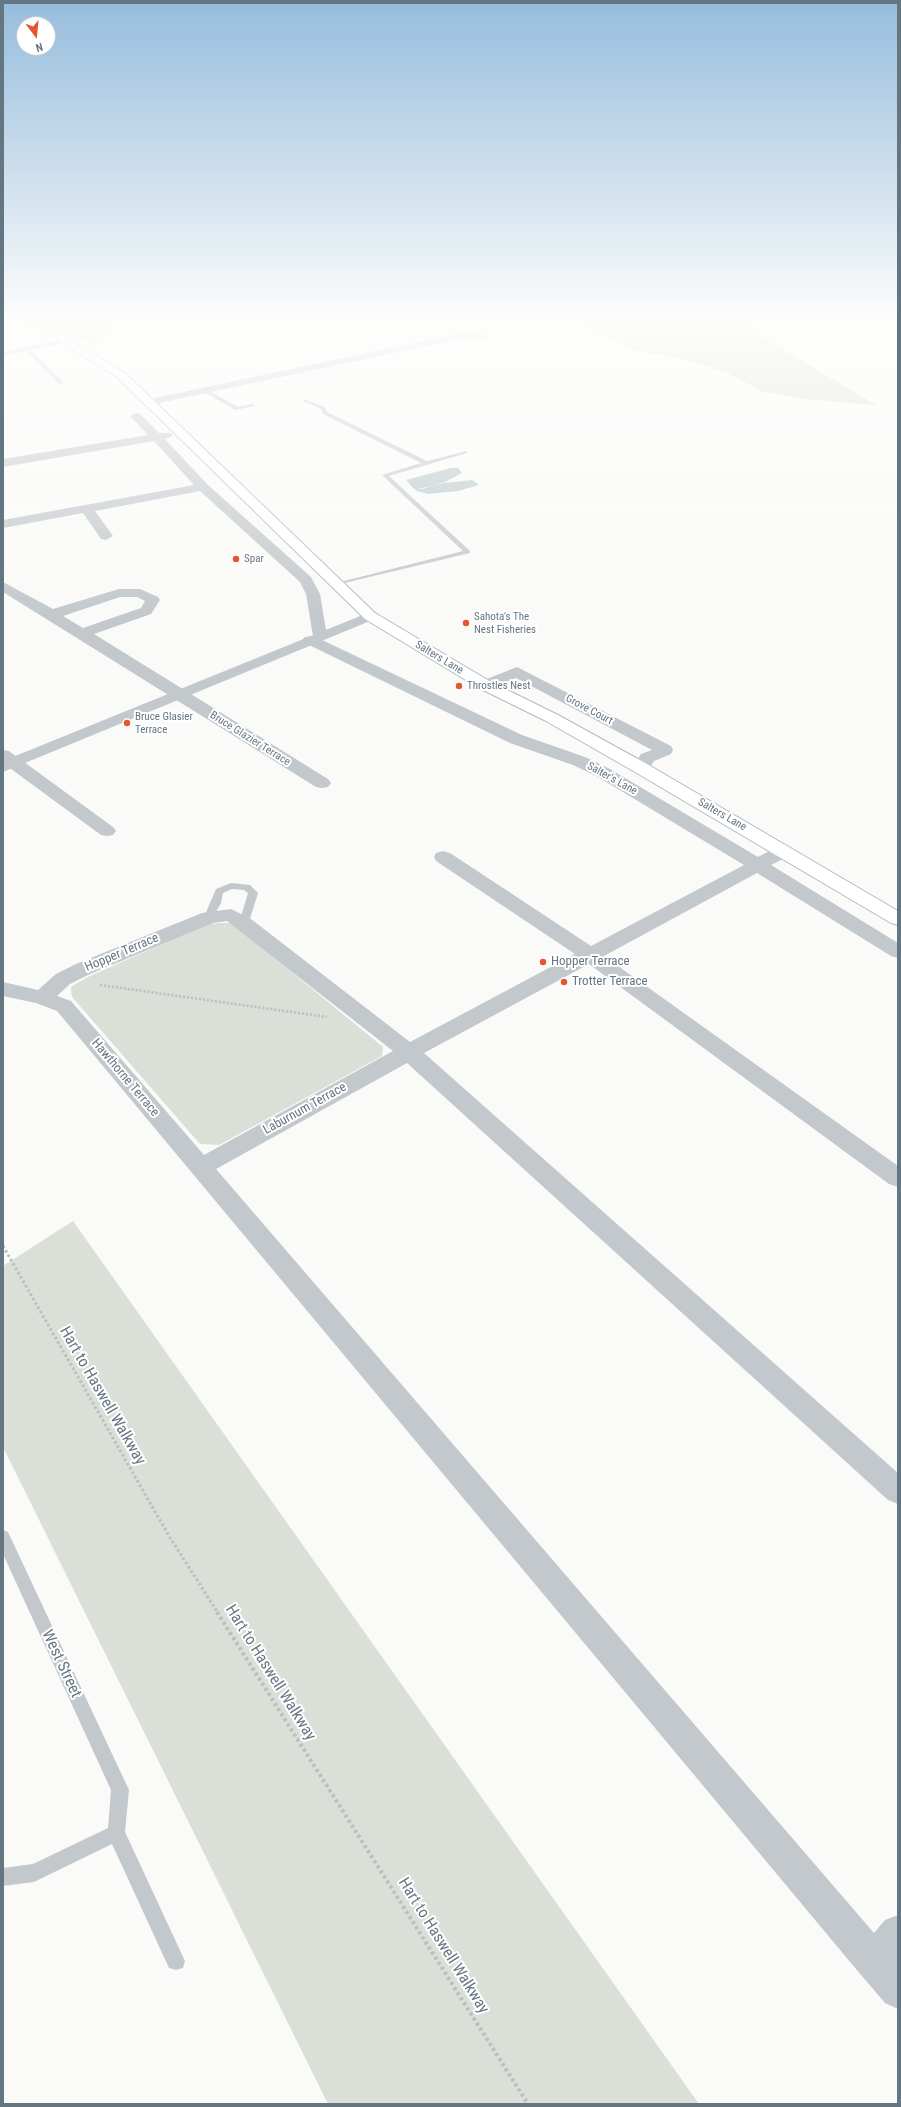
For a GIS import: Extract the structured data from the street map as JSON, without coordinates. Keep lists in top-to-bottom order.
{
  "streets": {
    "main road": ["Salters Lane"],
    "street": [
      "Grove Court",
      "Bruce Glazier Terrace",
      "Salter's Lane",
      "Hopper Terrace",
      "Hawthorne Terrace",
      "Laburnum Terrace"
    ],
    "lane": ["West Street"],
    "path": ["Hart to Haswell Walkway"]
  },
  "crossings": [
    ["Salters Lane", "Grove Court"],
    ["Salters Lane", "Laburnum Terrace"],
    ["Salter's Lane", "Laburnum Terrace"],
    ["Hopper Terrace", "Hawthorne Terrace"],
    ["Hopper Terrace", "Laburnum Terrace"],
    ["Hawthorne Terrace", "Laburnum Terrace"]
  ],
  "places": [
    "Spar",
    "Sahota's The Nest Fisheries",
    "Throstles Nest",
    "Bruce Glasier Terrace",
    "Hopper Terrace",
    "Trotter Terrace"
  ],
  "north": "bottom"
}
